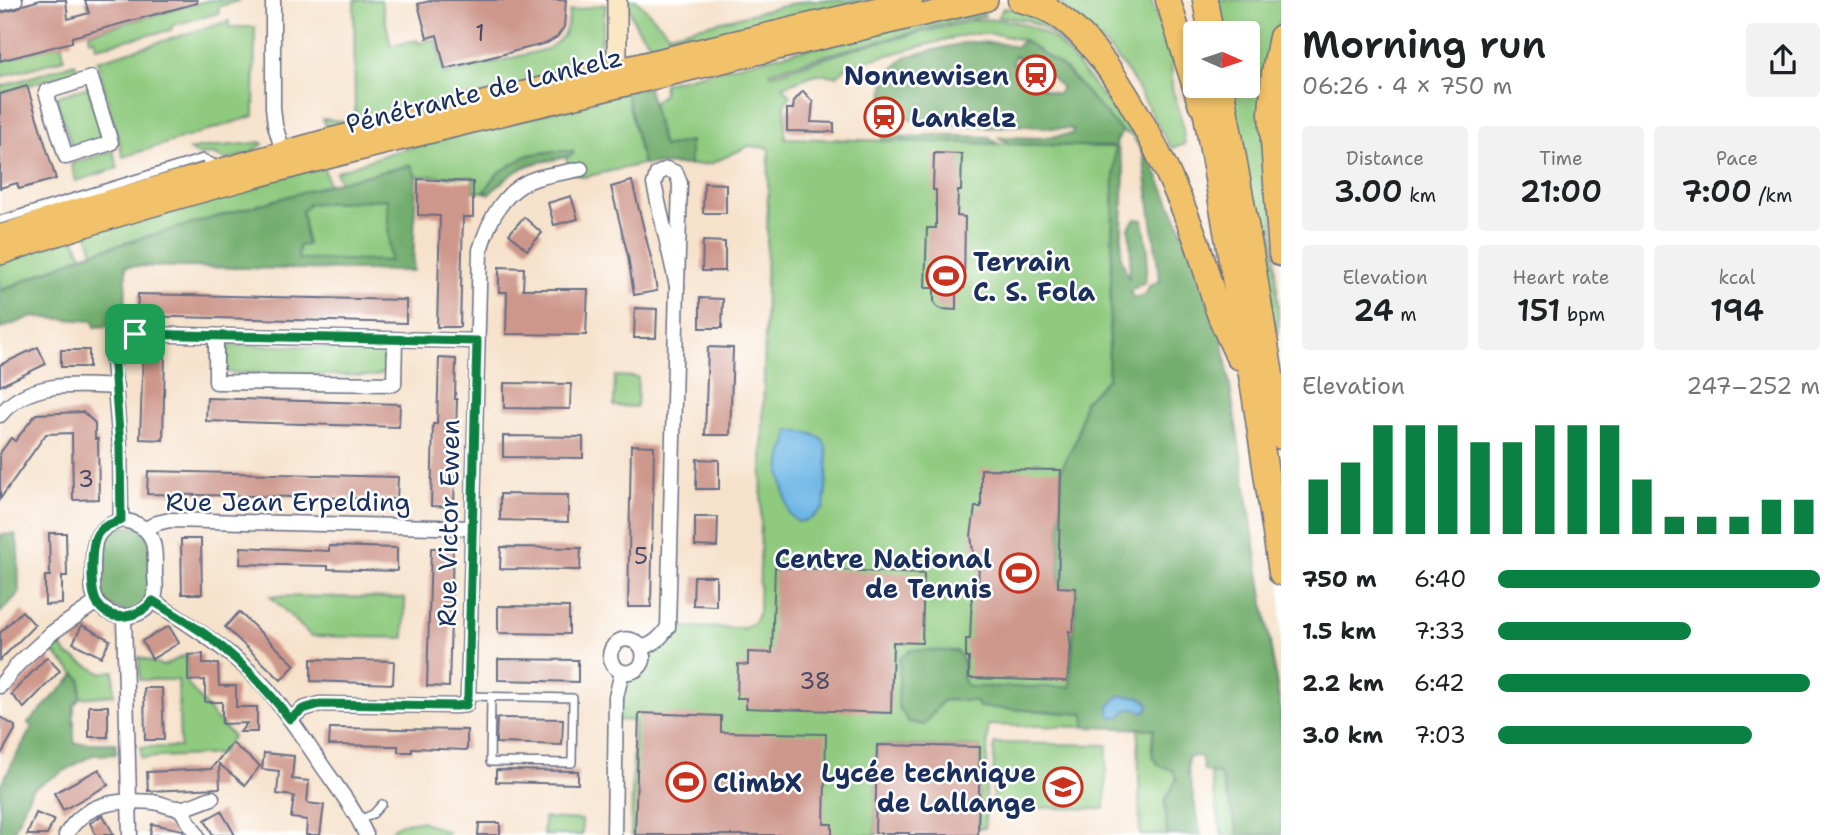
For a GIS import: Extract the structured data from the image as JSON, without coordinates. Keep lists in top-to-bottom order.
{
  "streets": {
    "main road": ["Pénétrante de Lankelz"],
    "street": ["Rue Jean Erpelding", "Rue Victor Ewen"]
  },
  "crossings": [
    ["Rue Jean Erpelding", "Rue Victor Ewen"]
  ],
  "places": {
    "station": ["Nonnewisen", "Lankelz"],
    "sports": ["Terrain C. S. Fola", "Centre National de Tennis", "ClimbX"],
    "school or university": ["Lycée technique de Lallange"]
  },
  "house_numbers": [
    "1",
    "3",
    "5",
    "38"
  ],
  "north": "right",
  "page": {
    "heading": ["Morning run", "06:26 · 4 × 750 m"],
    "stats": [
      ["Distance", "3.00 km"],
      ["Time", "21:00"],
      ["Pace", "7:00 /km"],
      ["Elevation", "24 m"],
      ["Heart rate", "151 bpm"],
      ["kcal", "194"]
    ],
    "chart": ["Elevation", "247–252 m"],
    "list": [
      {
        "name": "750 m",
        "note": "6:40"
      },
      {
        "name": "1.5 km",
        "note": "7:33"
      },
      {
        "name": "2.2 km",
        "note": "6:42"
      },
      {
        "name": "3.0 km",
        "note": "7:03"
      }
    ]
  }
}
